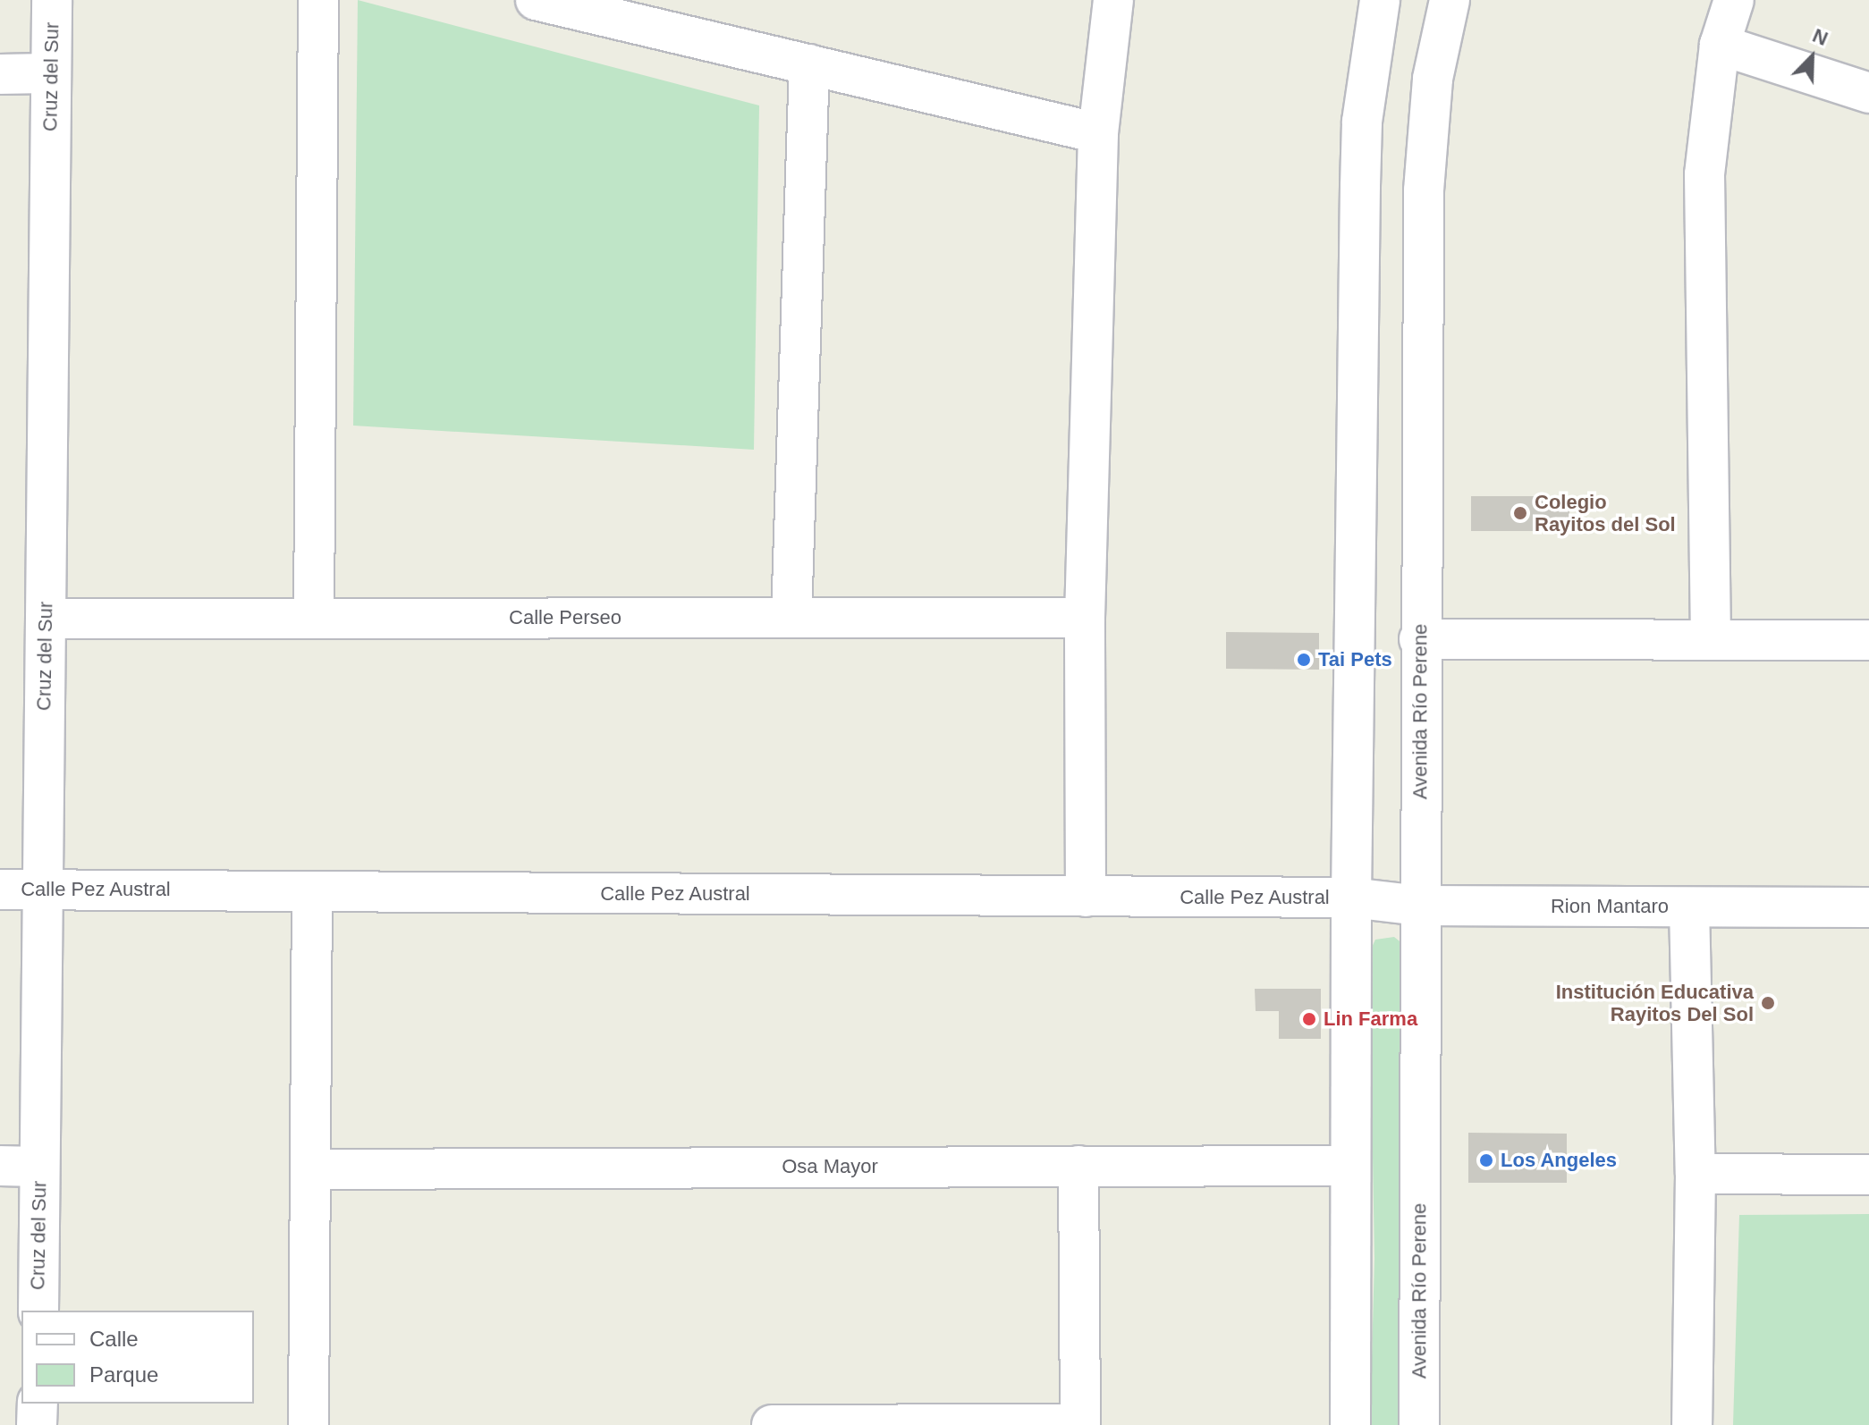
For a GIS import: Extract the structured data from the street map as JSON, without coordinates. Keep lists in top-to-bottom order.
{
  "streets": {
    "street": [
      "Cruz del Sur",
      "Calle Perseo",
      "Avenida Río Perene",
      "Calle Pez Austral",
      "Rion Mantaro",
      "Osa Mayor"
    ]
  },
  "crossings": [
    ["Cruz del Sur", "Calle Perseo"],
    ["Cruz del Sur", "Calle Pez Austral"],
    ["Avenida Río Perene", "Rion Mantaro"],
    ["Calle Pez Austral", "Rion Mantaro"]
  ],
  "places": [
    "Colegio Rayitos del Sol",
    "Tai Pets",
    "Institución Educativa Rayitos Del Sol",
    "Lin Farma",
    "Los Angeles"
  ],
  "legend": ["Calle", "Parque"],
  "north": "top right"
}
